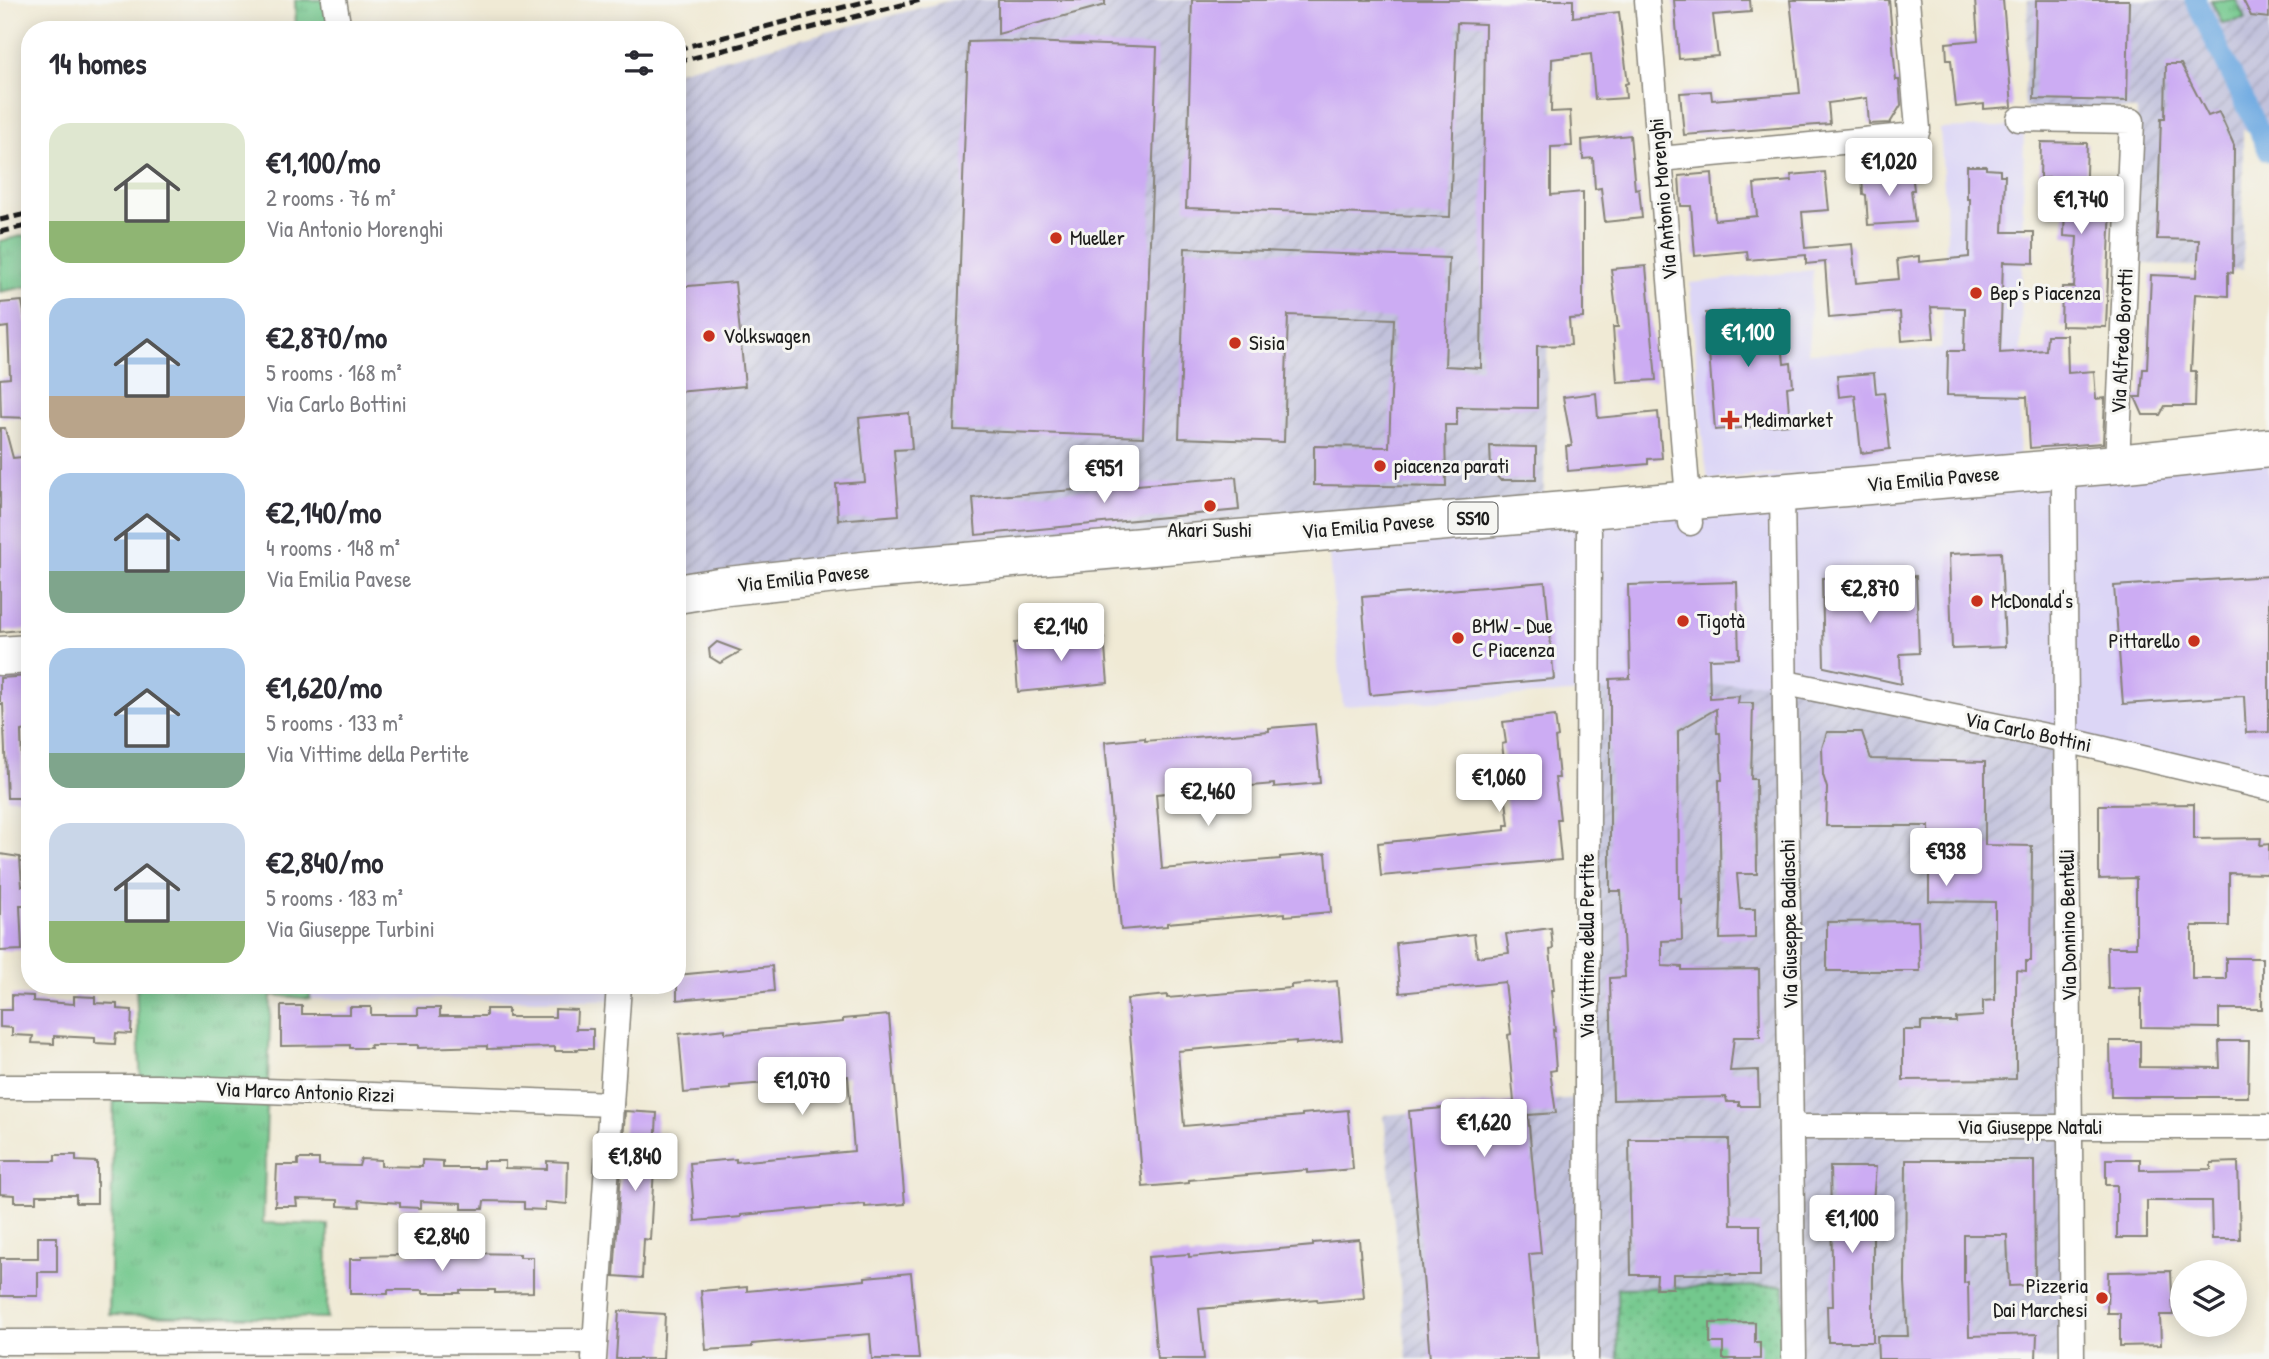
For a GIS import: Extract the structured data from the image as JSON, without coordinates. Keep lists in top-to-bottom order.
{
  "streets": {
    "main road": ["Via Emilia Pavese", "SS10"],
    "street": [
      "Via Antonio Morenghi",
      "Via Alfredo Borotti",
      "Via Carlo Bottini",
      "Via Giuseppe Badiaschi",
      "Via Donnino Bentelli",
      "Via Vittime della Pertite",
      "Via Marco Antonio Rizzi",
      "Via Giuseppe Natali"
    ]
  },
  "crossings": [
    ["Via Antonio Morenghi", "Via Emilia Pavese"],
    ["Via Alfredo Borotti", "Via Emilia Pavese"],
    ["Via Emilia Pavese", "Via Giuseppe Badiaschi"],
    ["Via Emilia Pavese", "Via Donnino Bentelli"],
    ["Via Emilia Pavese", "Via Vittime della Pertite"],
    ["Via Carlo Bottini", "Via Giuseppe Badiaschi"],
    ["Via Carlo Bottini", "Via Donnino Bentelli"],
    ["Via Giuseppe Badiaschi", "Via Giuseppe Natali"],
    ["Via Donnino Bentelli", "Via Giuseppe Natali"]
  ],
  "places": {
    "other": [
      "Mueller",
      "Bep's Piacenza",
      "Volkswagen",
      "Sisia",
      "piacenza parati",
      "Akari Sushi",
      "McDonald's",
      "Tigotà",
      "BMW - Due C Piacenza",
      "Pittarello",
      "Pizzeria Dai Marchesi"
    ],
    "health": ["Medimarket"]
  },
  "page": {
    "heading": "14 homes",
    "list": [
      {
        "name": "€1,100/mo",
        "note": "2 rooms · 76 m² · Via Antonio Morenghi"
      },
      {
        "name": "€2,870/mo",
        "note": "5 rooms · 168 m² · Via Carlo Bottini"
      },
      {
        "name": "€2,140/mo",
        "note": "4 rooms · 148 m² · Via Emilia Pavese"
      },
      {
        "name": "€1,620/mo",
        "note": "5 rooms · 133 m² · Via Vittime della Pertite"
      },
      {
        "name": "€2,840/mo",
        "note": "5 rooms · 183 m² · Via Giuseppe Turbini"
      }
    ],
    "price": [
      "€1,020",
      "€1,740",
      "€1,100",
      "€951",
      "€2,870",
      "€2,140",
      "€1,060",
      "€2,460",
      "€938",
      "€1,070",
      "€1,620",
      "€1,840",
      "€1,100",
      "€2,840"
    ]
  }
}
